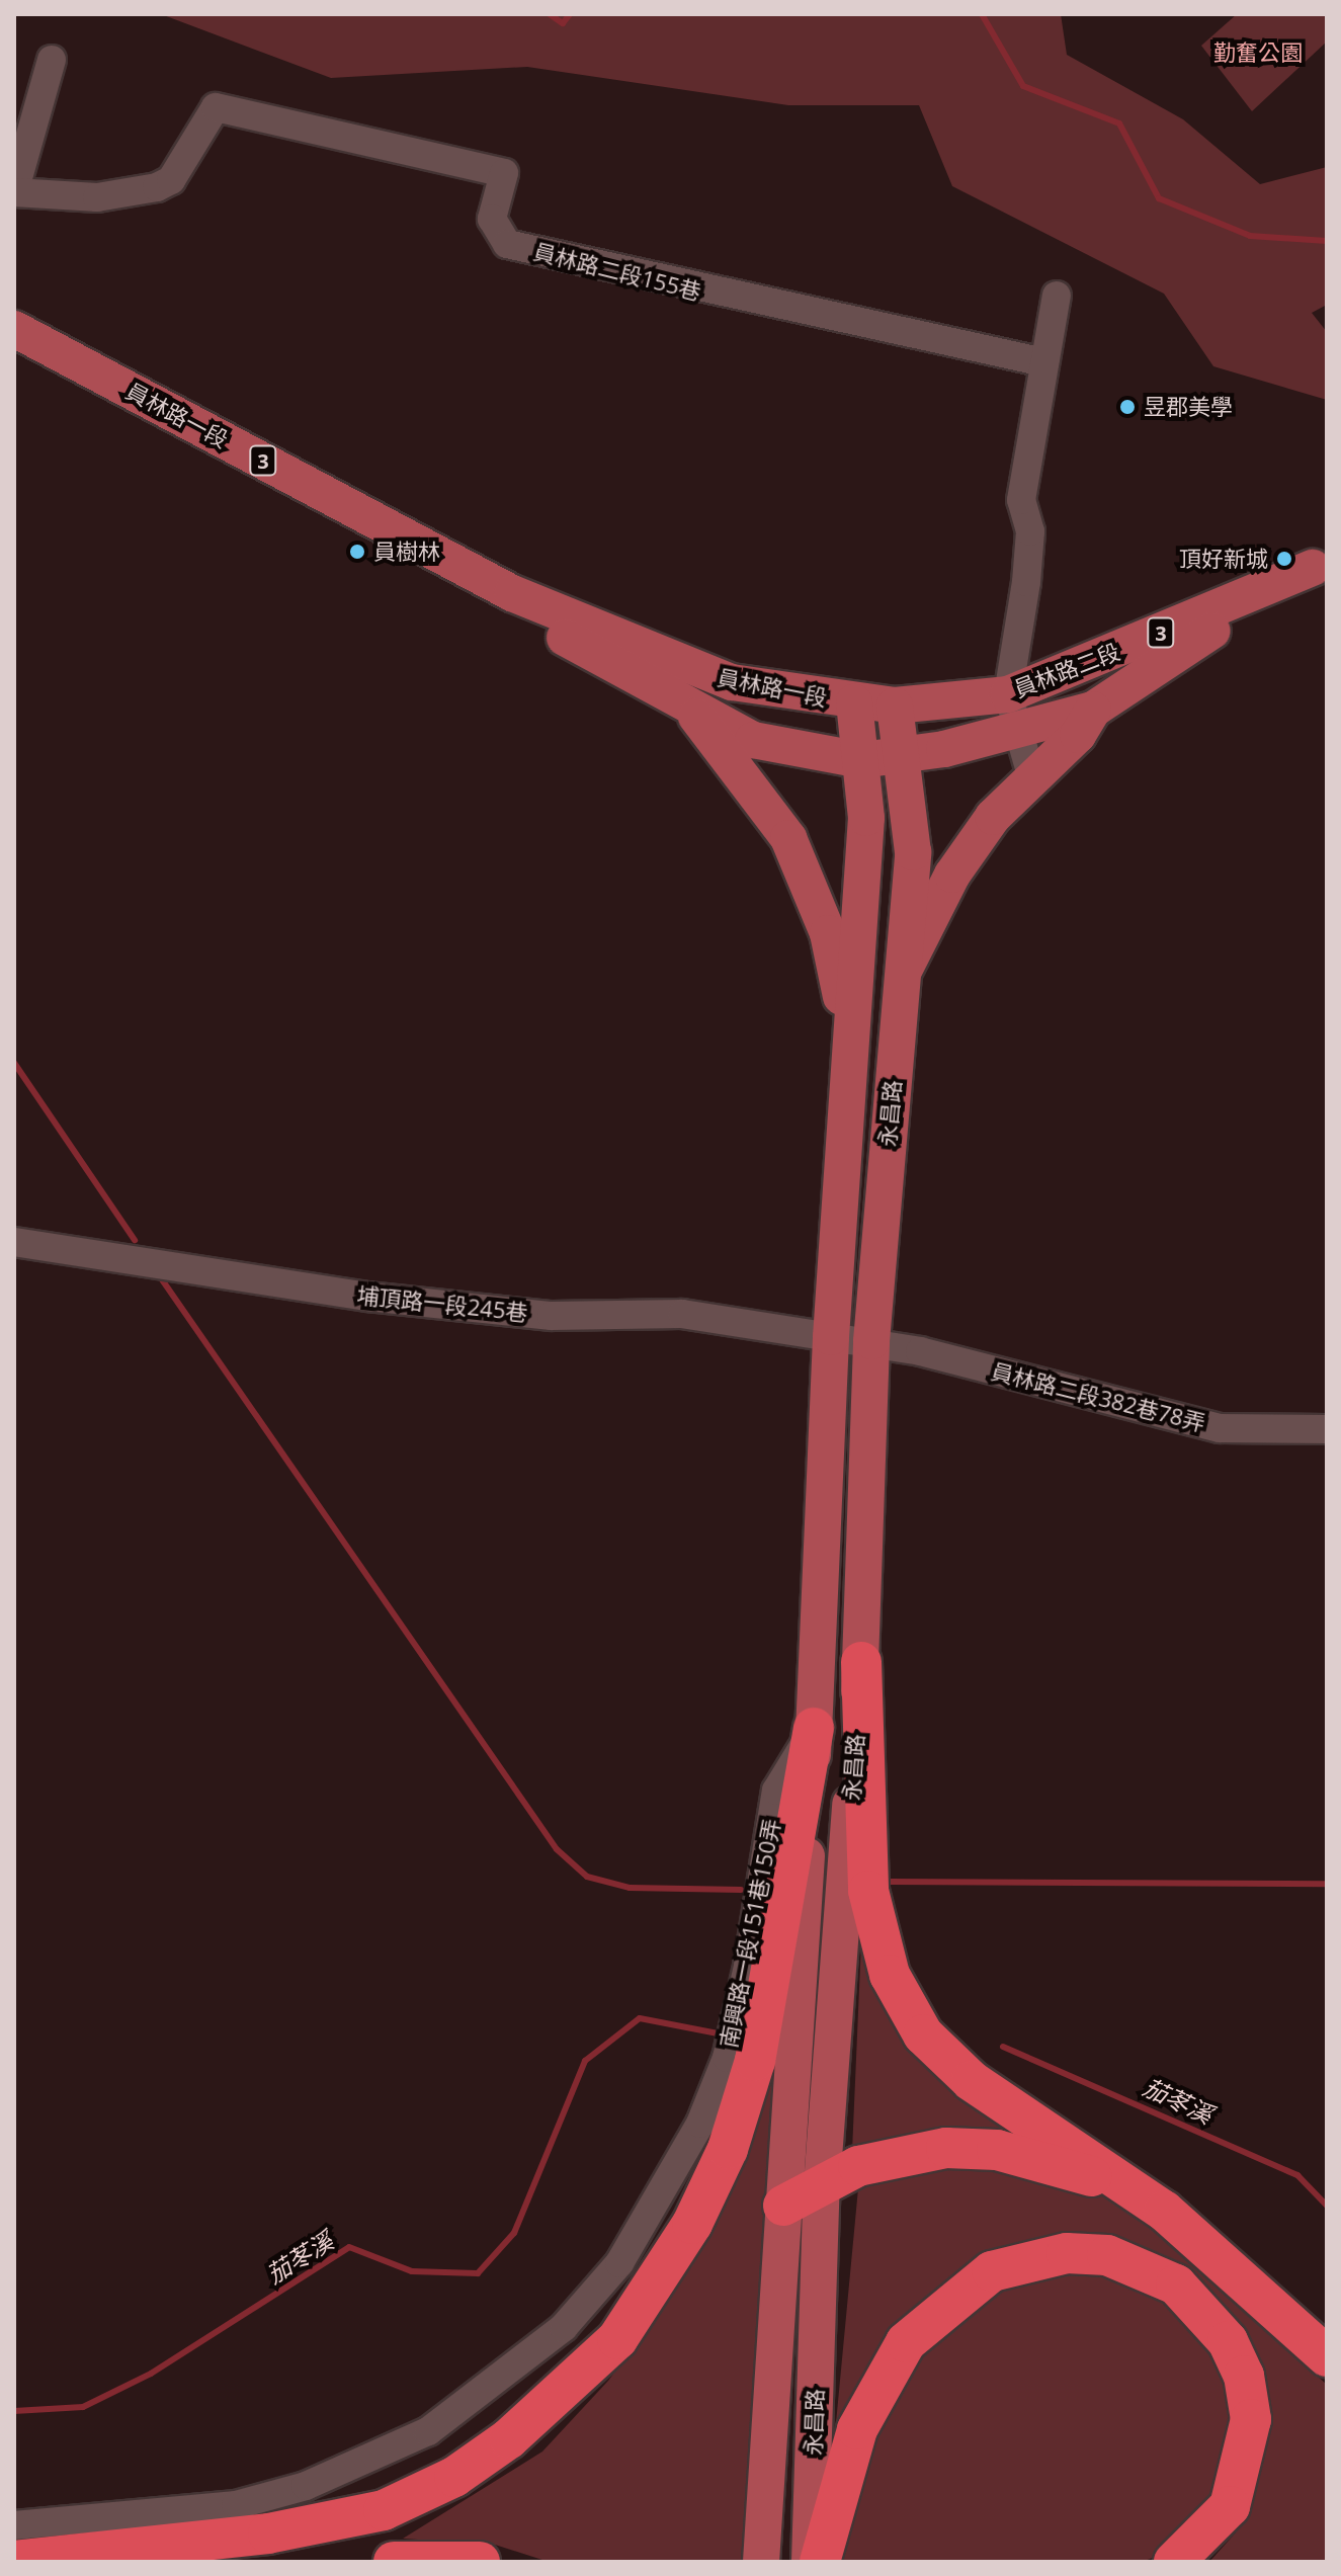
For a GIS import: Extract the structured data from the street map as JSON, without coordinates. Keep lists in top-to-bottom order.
{
  "streets": {
    "main road": [
      "員林路一段",
      "3",
      "員林路二段",
      "永昌路"
    ],
    "street": [
      "員林路二段155巷",
      "埔頂路一段245巷",
      "員林路二段382巷78弄",
      "南興路一段151巷150弄"
    ]
  },
  "crossings": [
    ["員林路一段", "員林路二段"],
    ["員林路一段", "永昌路"],
    ["員林路二段", "永昌路"],
    ["永昌路", "埔頂路一段245巷"],
    ["永昌路", "員林路二段382巷78弄"],
    ["永昌路", "南興路一段151巷150弄"],
    ["埔頂路一段245巷", "員林路二段382巷78弄"]
  ],
  "water": ["茄苳溪"],
  "parks": ["勤奮公園"],
  "places": ["昱郡美學", "員樹林", "頂好新城"]
}
